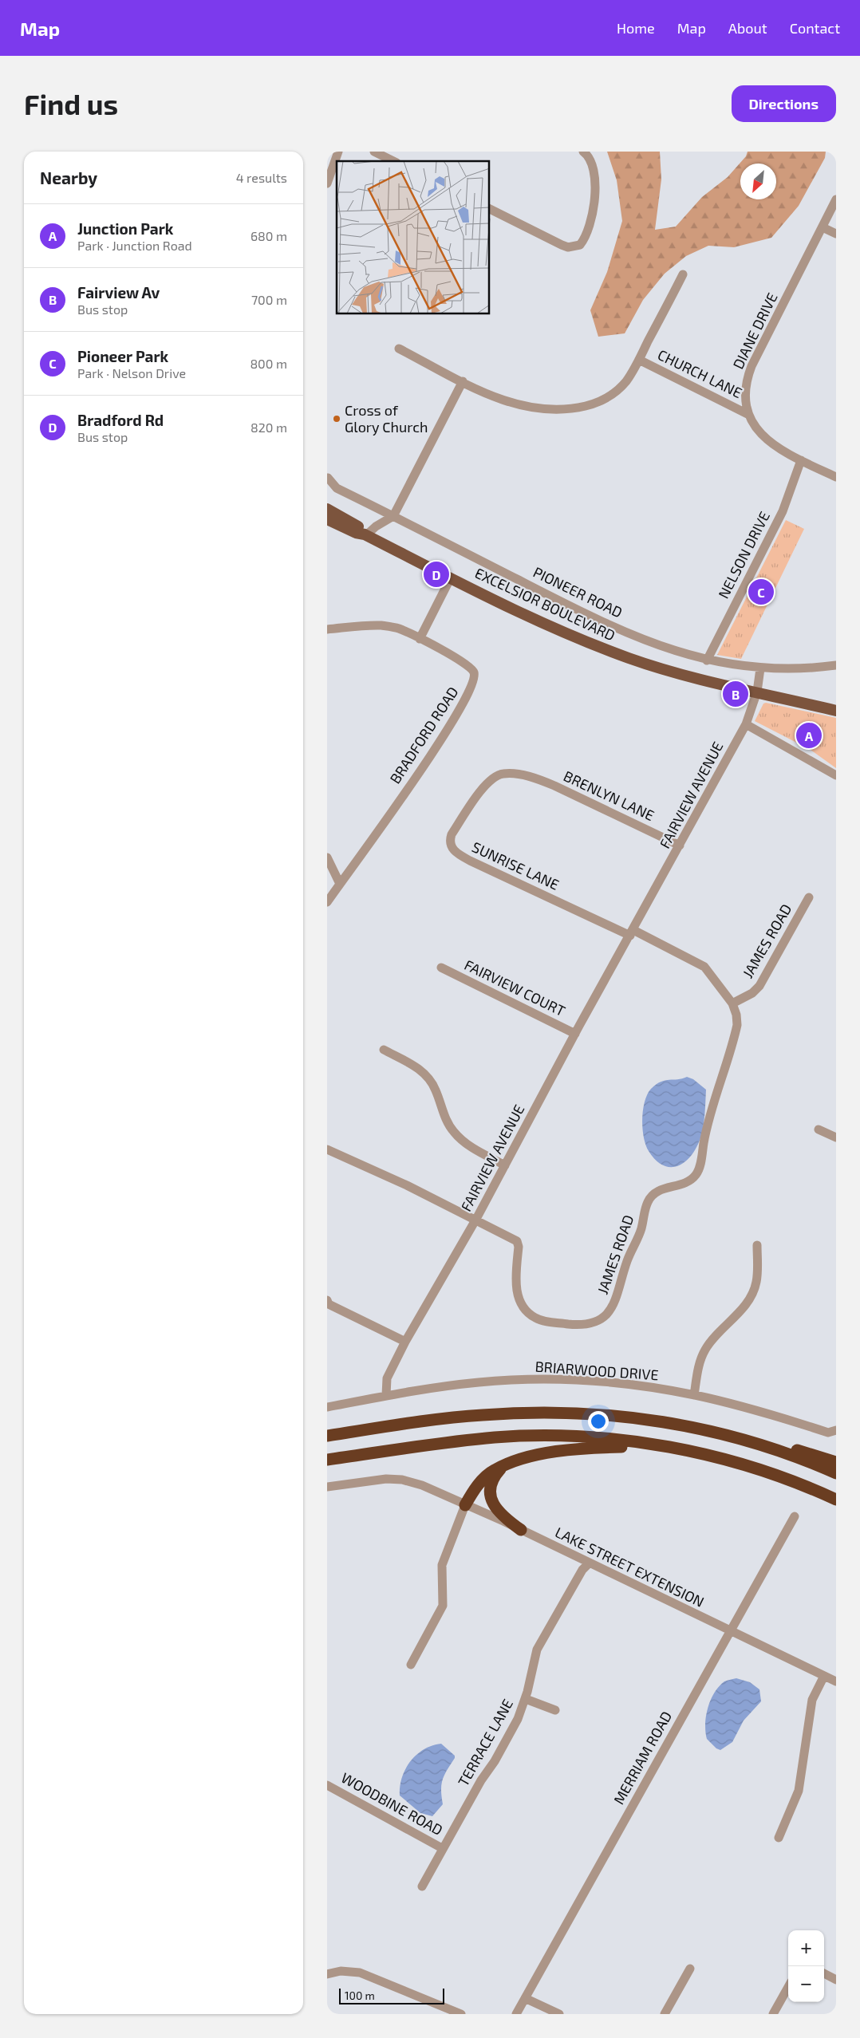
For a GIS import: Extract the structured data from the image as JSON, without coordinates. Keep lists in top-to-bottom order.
{
  "streets": {
    "main road": ["EXCELSIOR BOULEVARD"],
    "street": [
      "DIANE DRIVE",
      "CHURCH LANE",
      "NELSON DRIVE",
      "PIONEER ROAD",
      "BRADFORD ROAD",
      "FAIRVIEW AVENUE",
      "BRENLYN LANE",
      "SUNRISE LANE",
      "JAMES ROAD",
      "FAIRVIEW COURT",
      "BRIARWOOD DRIVE",
      "LAKE STREET EXTENSION",
      "TERRACE LANE",
      "MERRIAM ROAD",
      "WOODBINE ROAD"
    ]
  },
  "crossings": [
    ["DIANE DRIVE", "CHURCH LANE"],
    ["DIANE DRIVE", "NELSON DRIVE"],
    ["NELSON DRIVE", "PIONEER ROAD"],
    ["PIONEER ROAD", "FAIRVIEW AVENUE"],
    ["EXCELSIOR BOULEVARD", "FAIRVIEW AVENUE"],
    ["FAIRVIEW AVENUE", "BRENLYN LANE"],
    ["FAIRVIEW AVENUE", "SUNRISE LANE"],
    ["FAIRVIEW AVENUE", "JAMES ROAD"],
    ["FAIRVIEW AVENUE", "FAIRVIEW COURT"],
    ["FAIRVIEW AVENUE", "BRIARWOOD DRIVE"],
    ["BRENLYN LANE", "SUNRISE LANE"],
    ["SUNRISE LANE", "JAMES ROAD"],
    ["LAKE STREET EXTENSION", "TERRACE LANE"],
    ["LAKE STREET EXTENSION", "MERRIAM ROAD"],
    ["TERRACE LANE", "WOODBINE ROAD"]
  ],
  "places": ["Cross of Glory Church"],
  "scale_bar": "100 m",
  "north": "bottom left",
  "page": {
    "header": "Map",
    "nav": [
      "Home",
      "Map",
      "About",
      "Contact"
    ],
    "buttons": "Directions",
    "title": "Find us",
    "heading": ["Nearby", "4 results"],
    "list": [
      {
        "mark": "A",
        "name": "Junction Park",
        "note": "Park · Junction Road",
        "value": "680 m"
      },
      {
        "mark": "B",
        "name": "Fairview Av",
        "note": "Bus stop",
        "value": "700 m"
      },
      {
        "mark": "C",
        "name": "Pioneer Park",
        "note": "Park · Nelson Drive",
        "value": "800 m"
      },
      {
        "mark": "D",
        "name": "Bradford Rd",
        "note": "Bus stop",
        "value": "820 m"
      }
    ],
    "pins": [
      "D",
      "C",
      "B",
      "A"
    ],
    "map_buttons": ["+", "−"],
    "scale": "100 m"
  }
}
